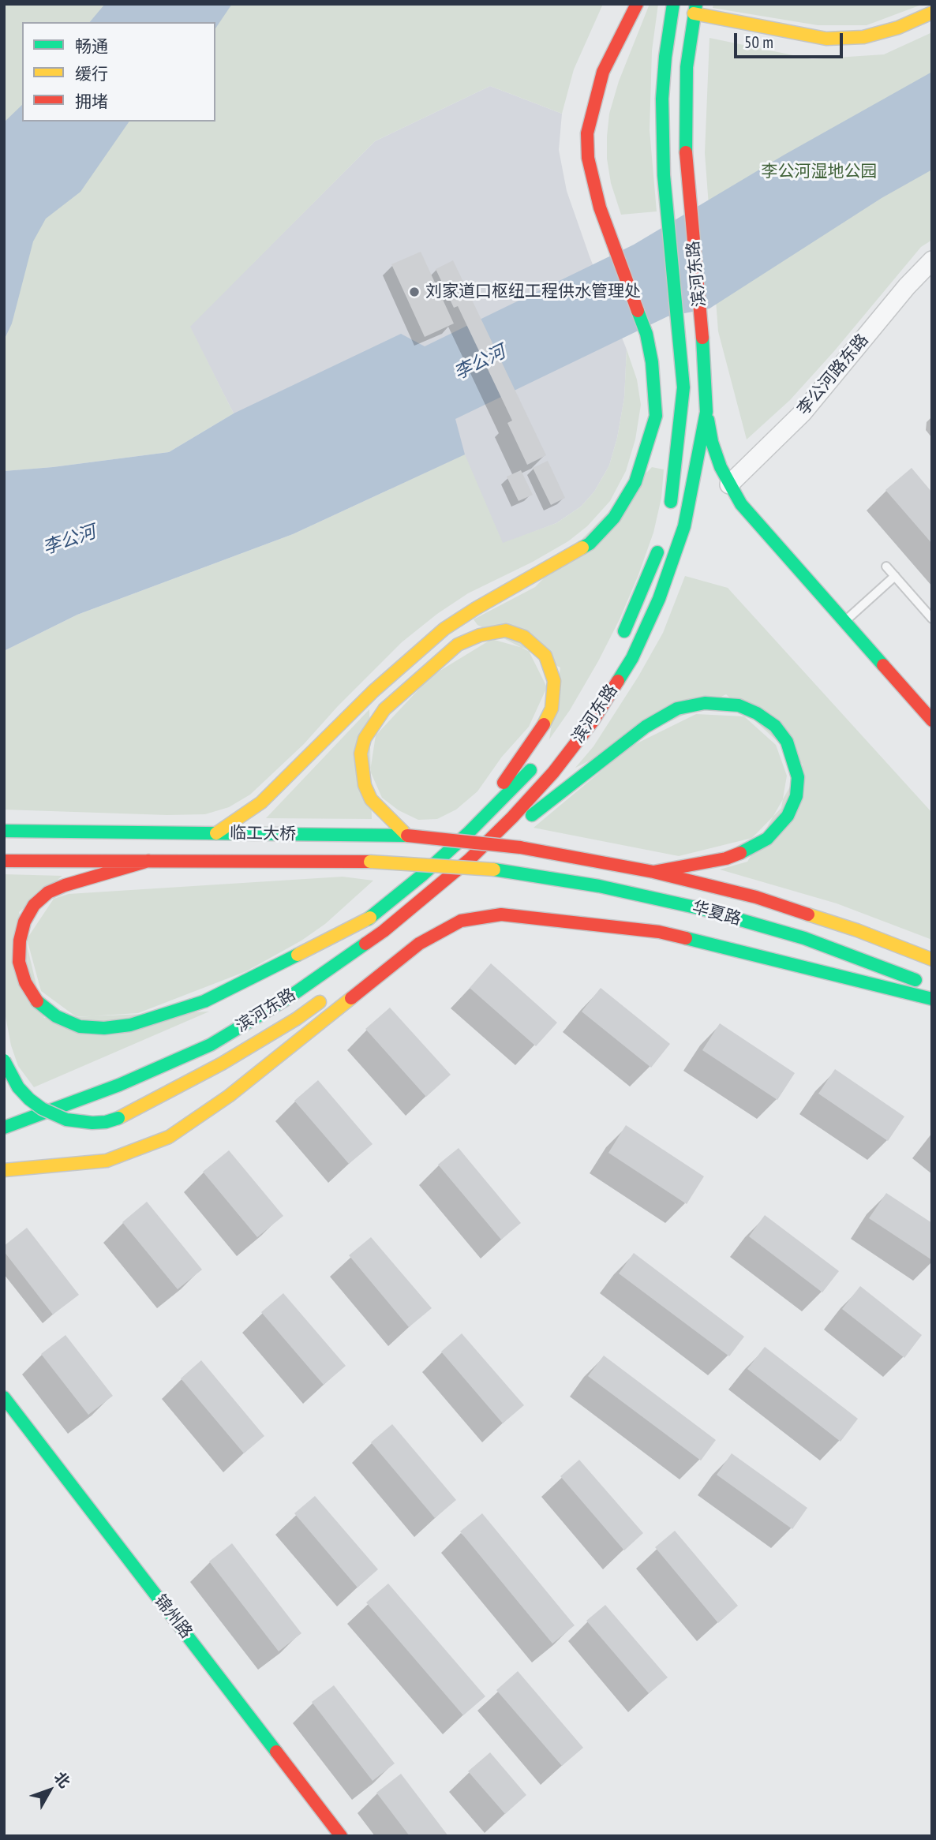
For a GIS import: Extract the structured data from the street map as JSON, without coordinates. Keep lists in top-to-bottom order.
{
  "streets": {
    "main road": [
      "滨河东路",
      "临工大桥",
      "华夏路",
      "锦州路"
    ],
    "street": ["李公河路东路"]
  },
  "crossings": [
    ["临工大桥", "华夏路"]
  ],
  "water": ["李公河"],
  "parks": ["李公河湿地公园"],
  "places": ["刘家道口枢纽工程供水管理处"],
  "legend": ["畅通", "缓行", "拥堵"],
  "scale_bar": "50 m",
  "north": "top right"
}
